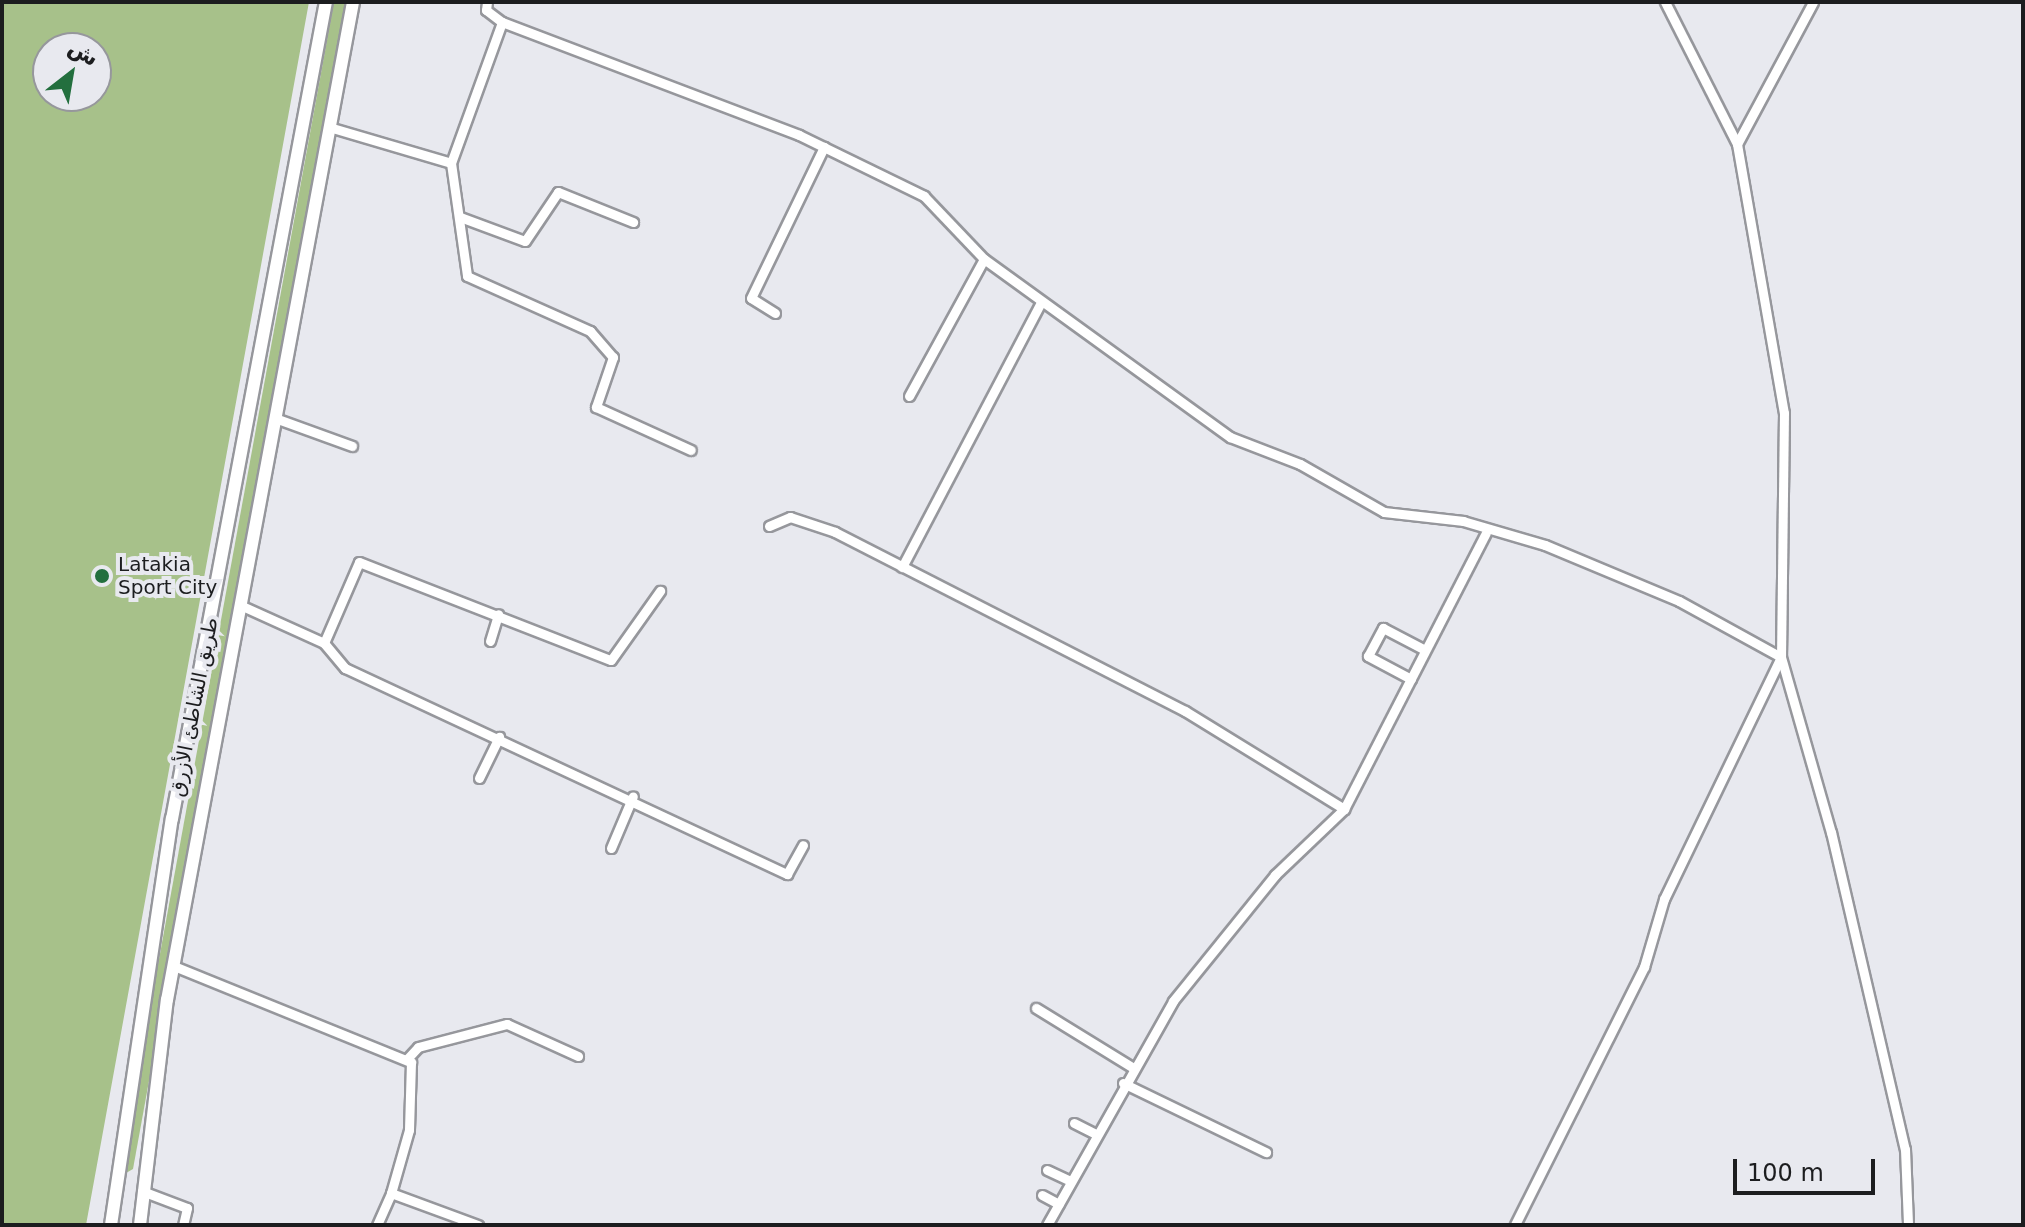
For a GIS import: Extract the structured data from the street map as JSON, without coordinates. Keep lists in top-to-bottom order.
{
  "streets": {
    "main road": ["طريق الشاطئ الأزرق"]
  },
  "places": ["Latakia Sport City"],
  "scale_bar": "100 m",
  "north": "top right"
}
